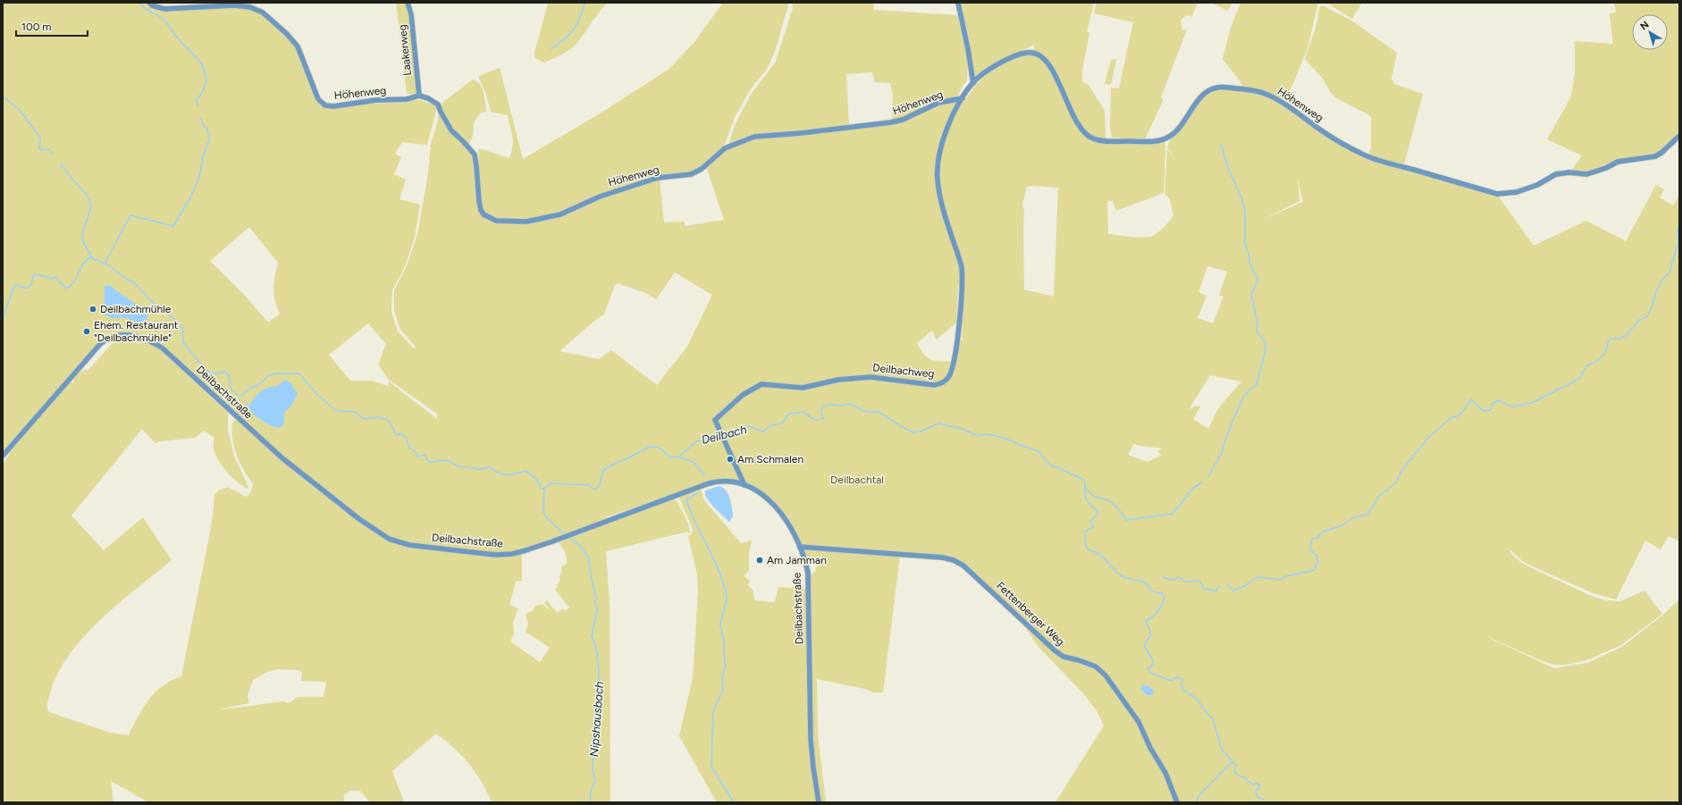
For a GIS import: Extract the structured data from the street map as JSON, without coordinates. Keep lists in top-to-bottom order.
{
  "streets": {
    "street": [
      "Laakerweg",
      "Höhenweg",
      "Deilbachweg",
      "Deilbachstraße",
      "Fettenberger Weg"
    ]
  },
  "crossings": [
    ["Laakerweg", "Höhenweg"],
    ["Höhenweg", "Deilbachweg"],
    ["Deilbachweg", "Deilbachstraße"],
    ["Deilbachstraße", "Fettenberger Weg"]
  ],
  "water": ["Deilbach", "Nipshausbach"],
  "parks": ["Deilbachtal"],
  "places": [
    "Deilbachmühle",
    "Ehem. Restaurant \"Deilbachmühle\"",
    "Am Schmalen",
    "Am Jamman"
  ],
  "scale_bar": "100 m",
  "north": "top left"
}
